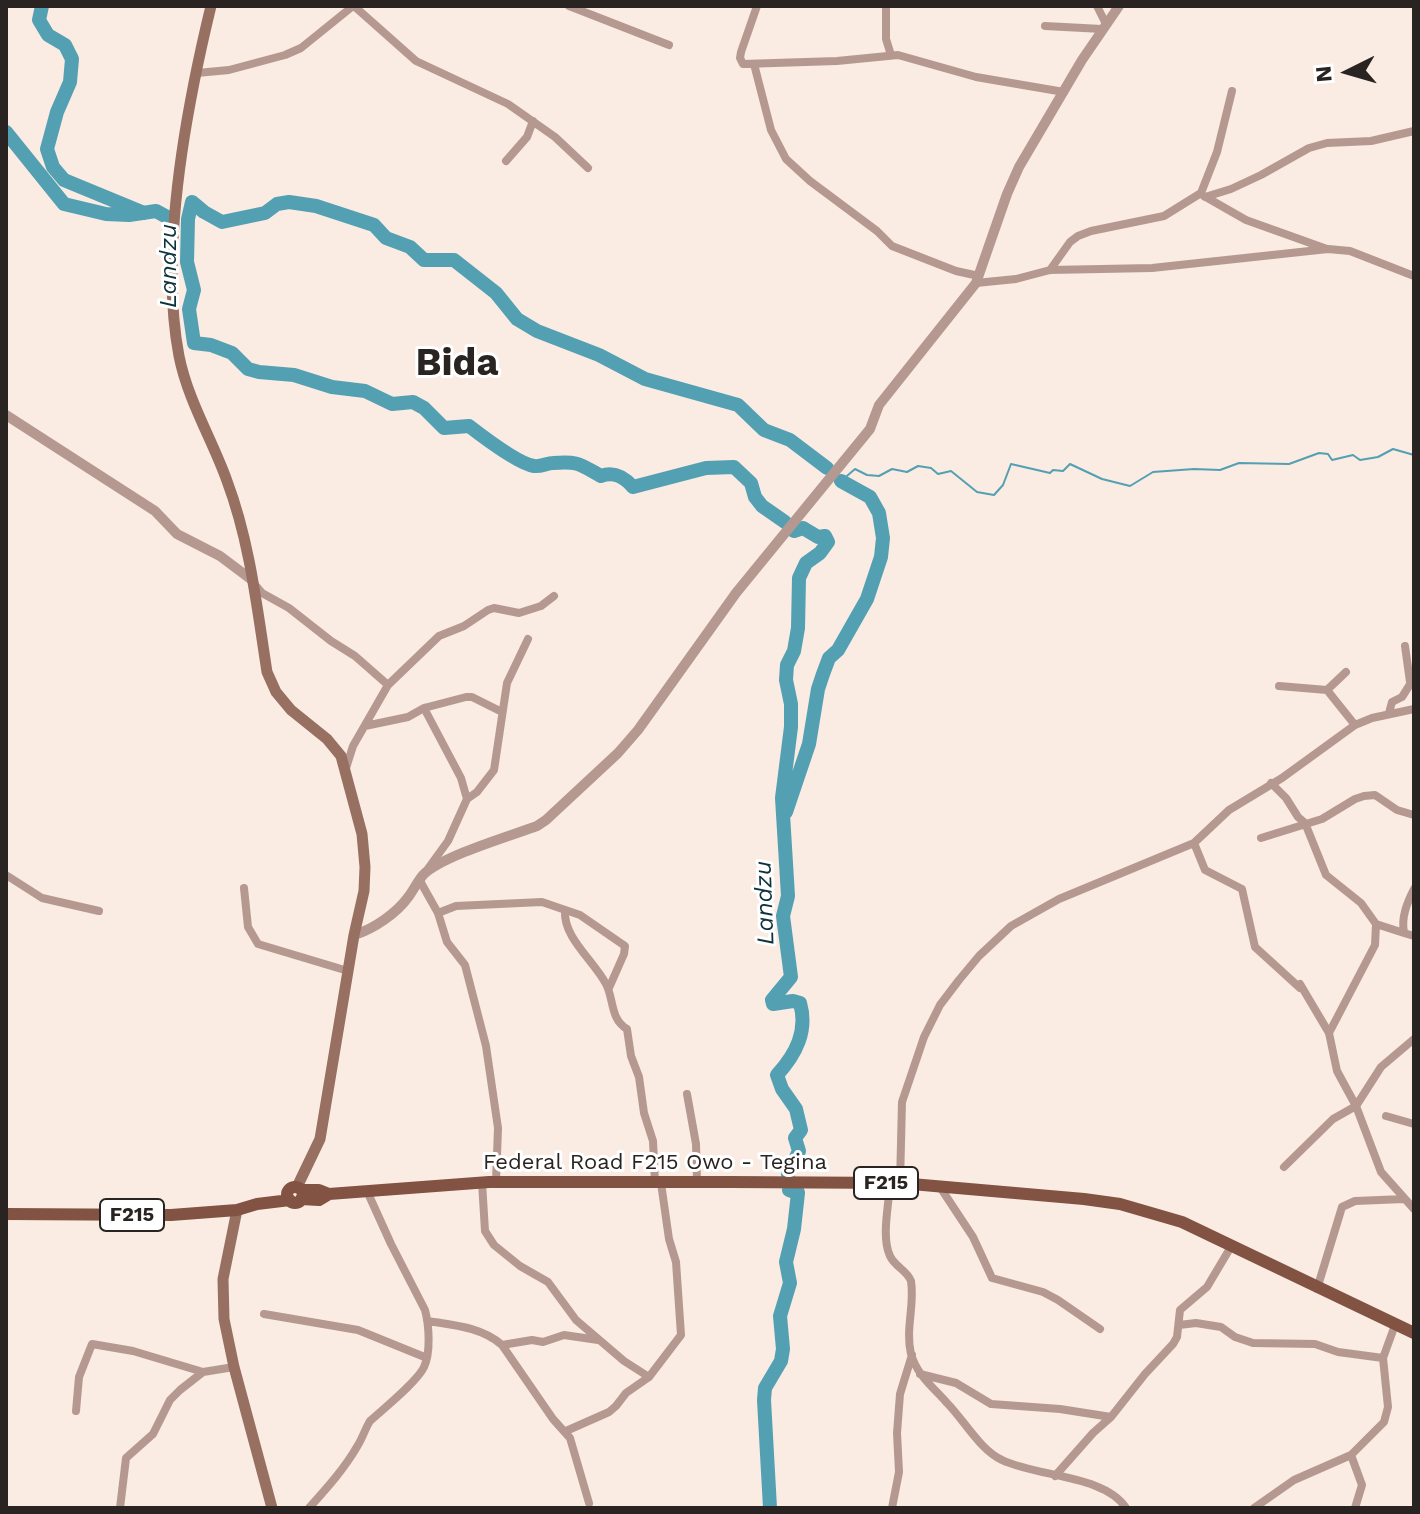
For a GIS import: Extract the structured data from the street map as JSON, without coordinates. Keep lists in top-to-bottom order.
{
  "streets": {
    "main road": ["Federal Road F215 Owo - Tegina", "F215"]
  },
  "crossings": [
    ["Federal Road F215 Owo - Tegina", "F215"]
  ],
  "districts": ["Bida"],
  "water": ["Landzu"],
  "north": "left"
}
